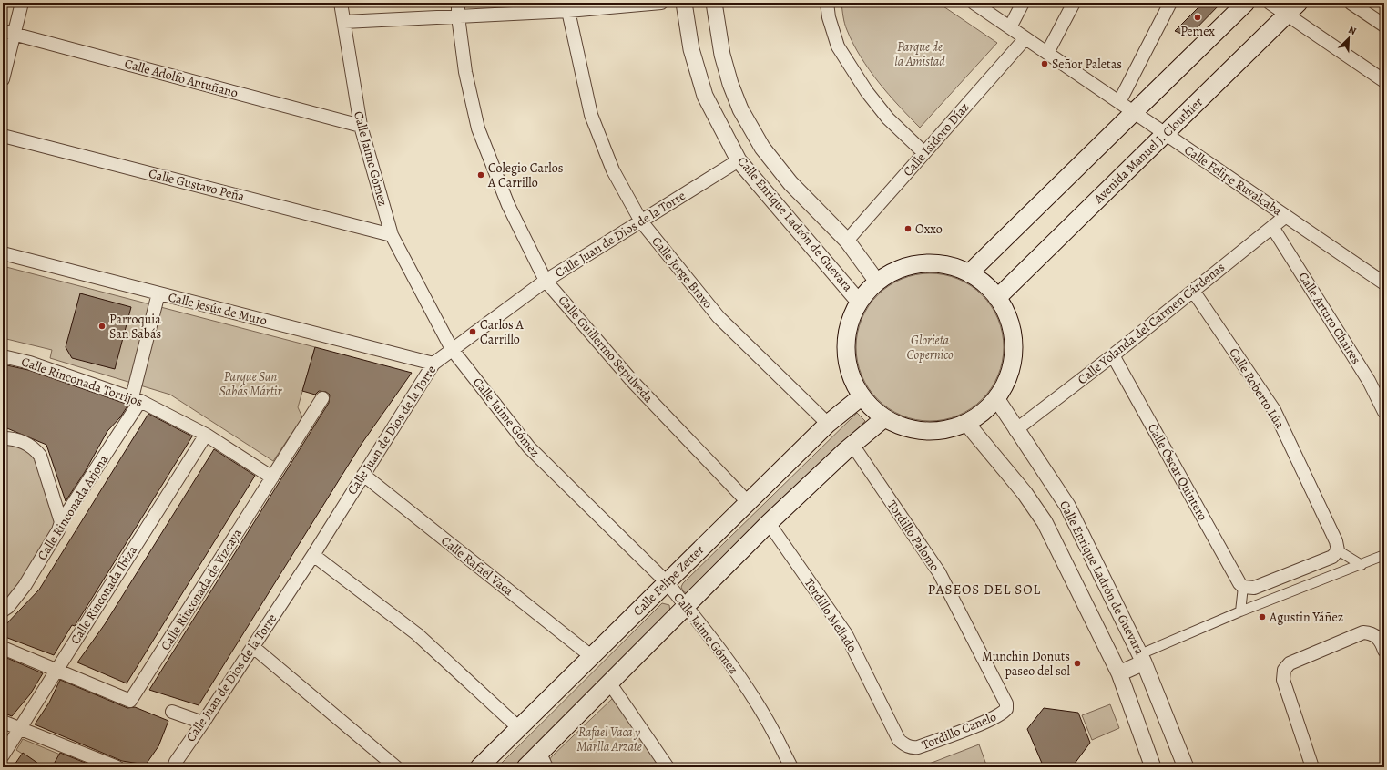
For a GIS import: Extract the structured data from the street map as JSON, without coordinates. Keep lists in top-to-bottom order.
{
  "streets": {
    "main road": ["Avenida Manuel J. Clouthier", "Calle Felipe Zetter"],
    "street": [
      "Calle Adolfo Antuñano",
      "Calle Isidoro Díaz",
      "Calle Jaime Gómez",
      "Calle Felipe Ruvalcaba",
      "Calle Gustavo Peña",
      "Calle Enrique Ladrón de Guevara",
      "Calle Juan de Dios de la Torre",
      "Calle Jorge Bravo",
      "Calle Jesús de Muro",
      "Calle Arturo Chaires",
      "Calle Yolanda del Carmen Cárdenas",
      "Calle Guillermo Sepúlveda",
      "Calle Rinconada Torrijos",
      "Calle Roberto Lúa",
      "Calle Óscar Quintero",
      "Calle Rinconada Arjona",
      "Tordillo Palomo",
      "Calle Rafaél Vaca",
      "Calle Rinconada de Vizcaya",
      "Calle Rinconada Ibiza",
      "Tordillo Mellado",
      "Tordillo Canelo"
    ]
  },
  "crossings": [
    ["Calle Adolfo Antuñano", "Calle Jaime Gómez"],
    ["Calle Isidoro Díaz", "Calle Felipe Ruvalcaba"],
    ["Calle Isidoro Díaz", "Calle Enrique Ladrón de Guevara"],
    ["Avenida Manuel J. Clouthier", "Calle Felipe Ruvalcaba"],
    ["Calle Jaime Gómez", "Calle Gustavo Peña"],
    ["Calle Jaime Gómez", "Calle Juan de Dios de la Torre"],
    ["Calle Jaime Gómez", "Calle Felipe Zetter"],
    ["Calle Felipe Ruvalcaba", "Calle Yolanda del Carmen Cárdenas"],
    ["Calle Enrique Ladrón de Guevara", "Calle Juan de Dios de la Torre"],
    ["Calle Enrique Ladrón de Guevara", "Calle Yolanda del Carmen Cárdenas"],
    ["Calle Juan de Dios de la Torre", "Calle Jorge Bravo"],
    ["Calle Juan de Dios de la Torre", "Calle Jesús de Muro"],
    ["Calle Juan de Dios de la Torre", "Calle Guillermo Sepúlveda"],
    ["Calle Juan de Dios de la Torre", "Calle Rafaél Vaca"],
    ["Calle Jorge Bravo", "Calle Felipe Zetter"],
    ["Calle Jesús de Muro", "Calle Rinconada Arjona"],
    ["Calle Arturo Chaires", "Calle Yolanda del Carmen Cárdenas"],
    ["Calle Yolanda del Carmen Cárdenas", "Calle Roberto Lúa"],
    ["Calle Yolanda del Carmen Cárdenas", "Calle Óscar Quintero"],
    ["Calle Guillermo Sepúlveda", "Calle Felipe Zetter"],
    ["Calle Rinconada Torrijos", "Calle Rinconada Arjona"],
    ["Calle Rinconada Torrijos", "Calle Rinconada de Vizcaya"],
    ["Calle Rinconada Torrijos", "Calle Rinconada Ibiza"],
    ["Tordillo Palomo", "Tordillo Canelo"],
    ["Calle Rafaél Vaca", "Calle Felipe Zetter"],
    ["Calle Rinconada de Vizcaya", "Calle Rinconada Ibiza"],
    ["Tordillo Mellado", "Tordillo Canelo"]
  ],
  "districts": ["PASEOS DEL SOL"],
  "parks": [
    "Parque de la Amistad",
    "Glorieta Copernico",
    "Parque San Sabás Mártir",
    "Rafael Vaca y Marlla Arzate"
  ],
  "places": [
    "Pemex",
    "Señor Paletas",
    "Colegio Carlos A Carrillo",
    "Oxxo",
    "Parroquia San Sabás",
    "Carlos A Carrillo",
    "Agustin Yáñez",
    "Munchin Donuts paseo del sol"
  ],
  "north": "top right"
}
